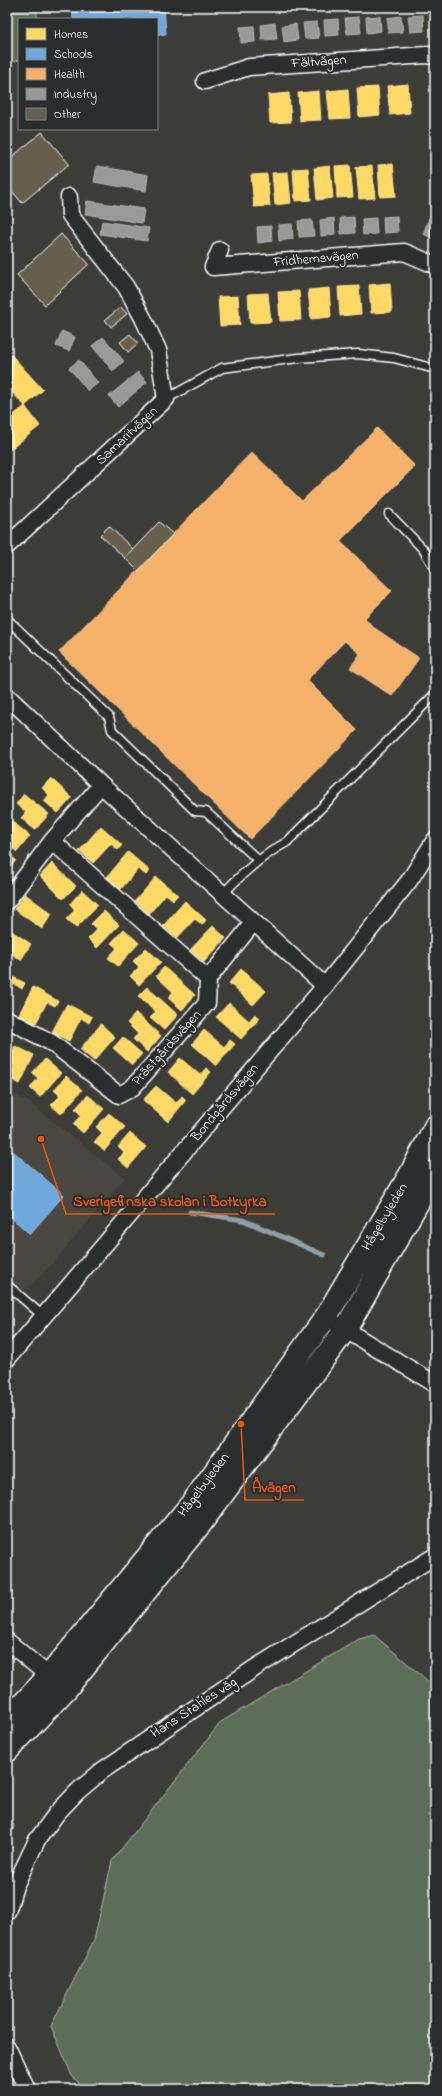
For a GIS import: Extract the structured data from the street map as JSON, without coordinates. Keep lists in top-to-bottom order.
{
  "streets": {
    "main road": ["Hågelbyleden"],
    "street": [
      "Fältvägen",
      "Fridhemsvägen",
      "Samaritvägen",
      "Prästgårdsvägen",
      "Bondgårdsvägen",
      "Hans Stahles väg"
    ]
  },
  "places": ["Sverigefinska skolan i Botkyrka", "Åvägen"],
  "legend": [
    "Homes",
    "Schools",
    "Health",
    "Industry",
    "Other"
  ]
}
